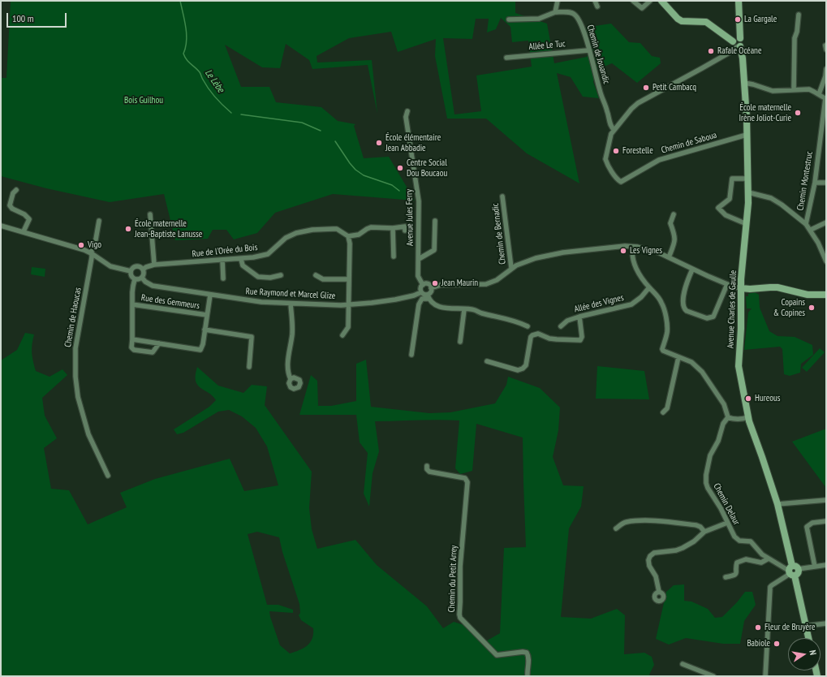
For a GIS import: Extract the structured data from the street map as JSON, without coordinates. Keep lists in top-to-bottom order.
{
  "streets": {
    "street": [
      "Allée Le Tuc",
      "Chemin de Jouandic",
      "Chemin de Saboua",
      "Chemin Montestruc",
      "Avenue Jules Ferry",
      "Chemin de Bernadic",
      "Rue de l'Orée du Bois",
      "Rue Raymond et Marcel Glize",
      "Rue des Gemmeurs",
      "Allée des Vignes",
      "Avenue Charles de Gaulle",
      "Chemin de Haoucas",
      "Chemin Delaur",
      "Chemin du Petit Arrey"
    ]
  },
  "crossings": [
    ["Allée Le Tuc", "Chemin de Jouandic"],
    ["Chemin de Jouandic", "Chemin de Saboua"],
    ["Chemin de Saboua", "Avenue Charles de Gaulle"],
    ["Avenue Jules Ferry", "Rue Raymond et Marcel Glize"],
    ["Rue de l'Orée du Bois", "Rue Raymond et Marcel Glize"],
    ["Avenue Charles de Gaulle", "Chemin Delaur"]
  ],
  "water": ["Le Lèbe"],
  "parks": ["Bois Guilhou"],
  "places": [
    "La Gargale",
    "Rafale Océane",
    "Petit Cambacq",
    "École maternelle Irène Joliot-Curie",
    "École élémentaire Jean Abbadie",
    "Forestelle",
    "Centre Social Dou Boucaou",
    "École maternelle Jean-Baptiste Lanusse",
    "Vigo",
    "Les Vignes",
    "Jean Maurin",
    "Copains & Copines",
    "Hureous",
    "Fleur de Bruyère",
    "Babiole"
  ],
  "scale_bar": "100 m",
  "north": "right"
}
